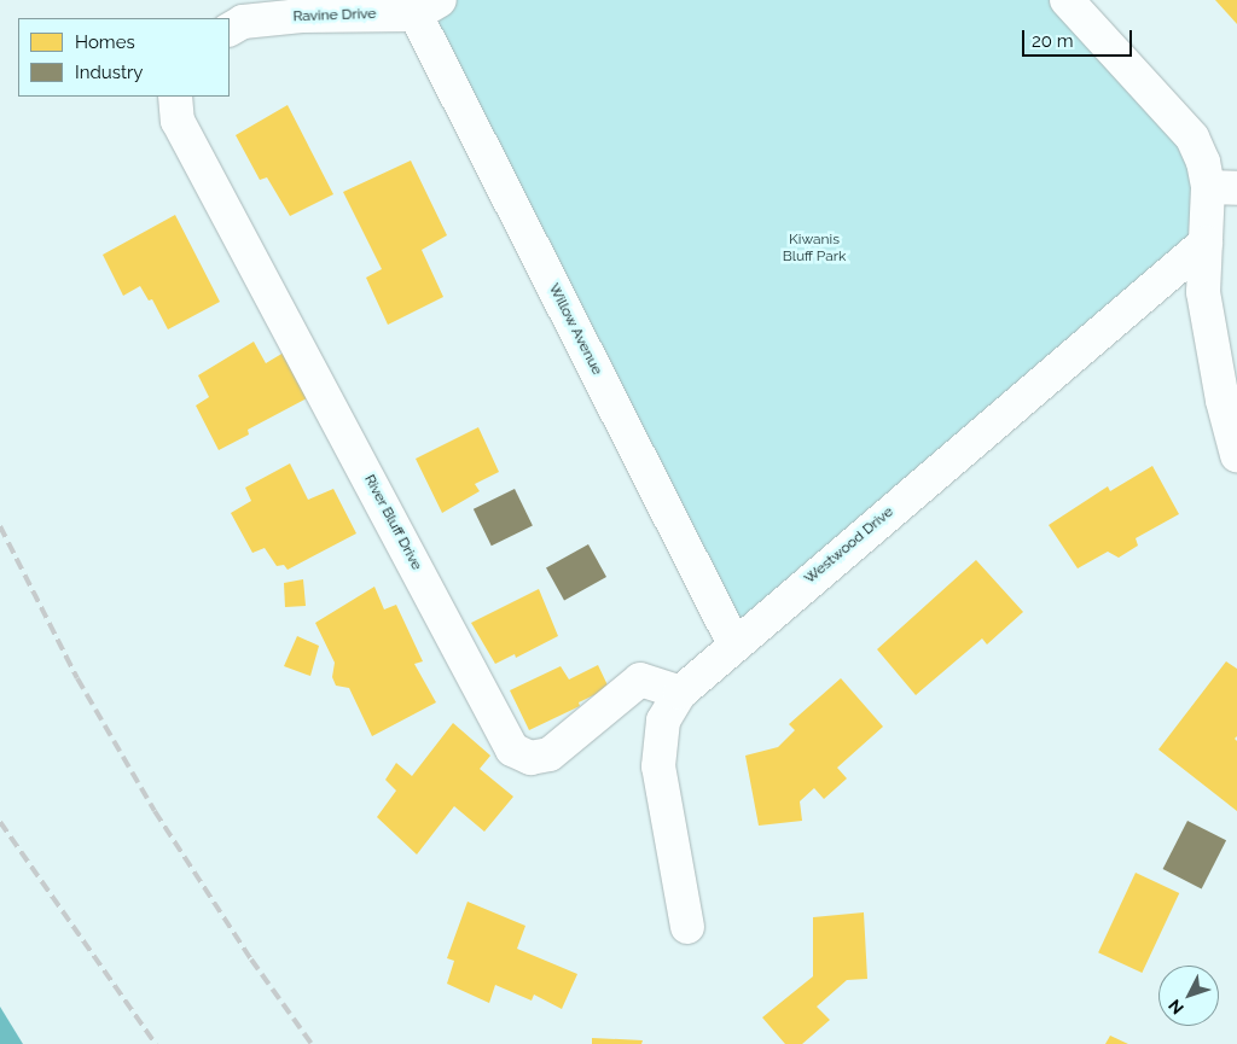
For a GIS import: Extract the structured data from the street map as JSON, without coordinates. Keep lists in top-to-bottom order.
{
  "streets": {
    "street": [
      "Ravine Drive",
      "Willow Avenue",
      "River Bluff Drive",
      "Westwood Drive"
    ]
  },
  "crossings": [
    ["Ravine Drive", "Willow Avenue"],
    ["Willow Avenue", "Westwood Drive"],
    ["River Bluff Drive", "Westwood Drive"]
  ],
  "parks": ["Kiwanis Bluff Park"],
  "legend": ["Homes", "Industry"],
  "scale_bar": "20 m",
  "north": "bottom left"
}
